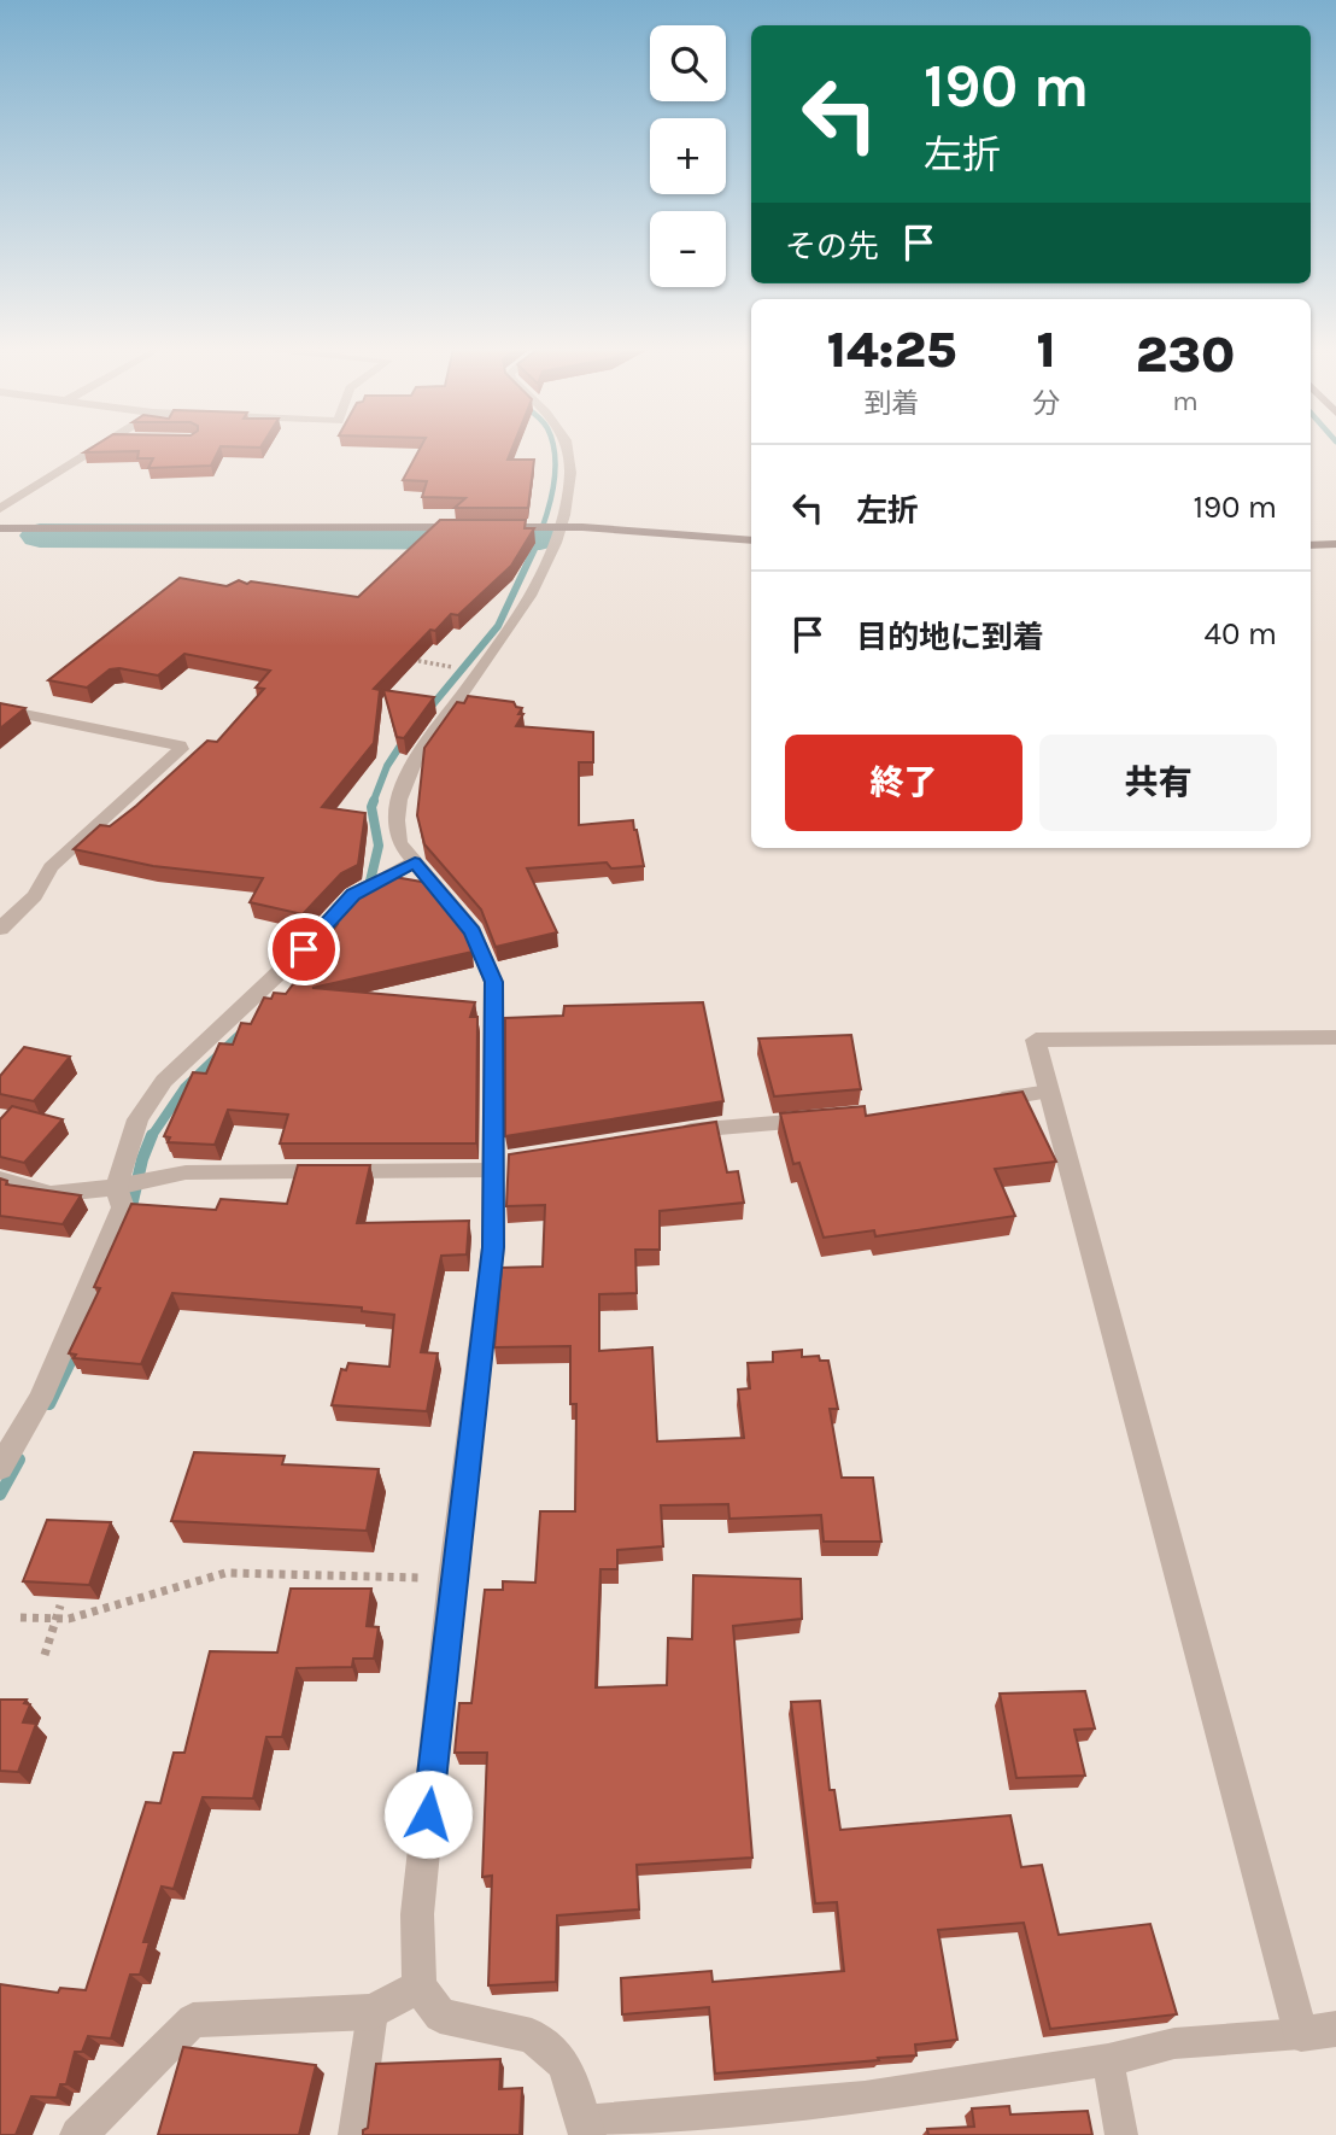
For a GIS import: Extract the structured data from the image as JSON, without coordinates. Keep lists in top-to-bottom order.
{
  "page": {
    "map_buttons": ["+", "−"],
    "turn": ["190 m", "左折"],
    "then": "その先",
    "eta": [
      "14:25",
      "到着",
      "1",
      "分",
      "230",
      "m"
    ],
    "list": [
      {
        "name": "左折",
        "value": "190 m"
      },
      {
        "name": "目的地に到着",
        "value": "40 m"
      }
    ],
    "buttons": ["終了", "共有"]
  }
}
